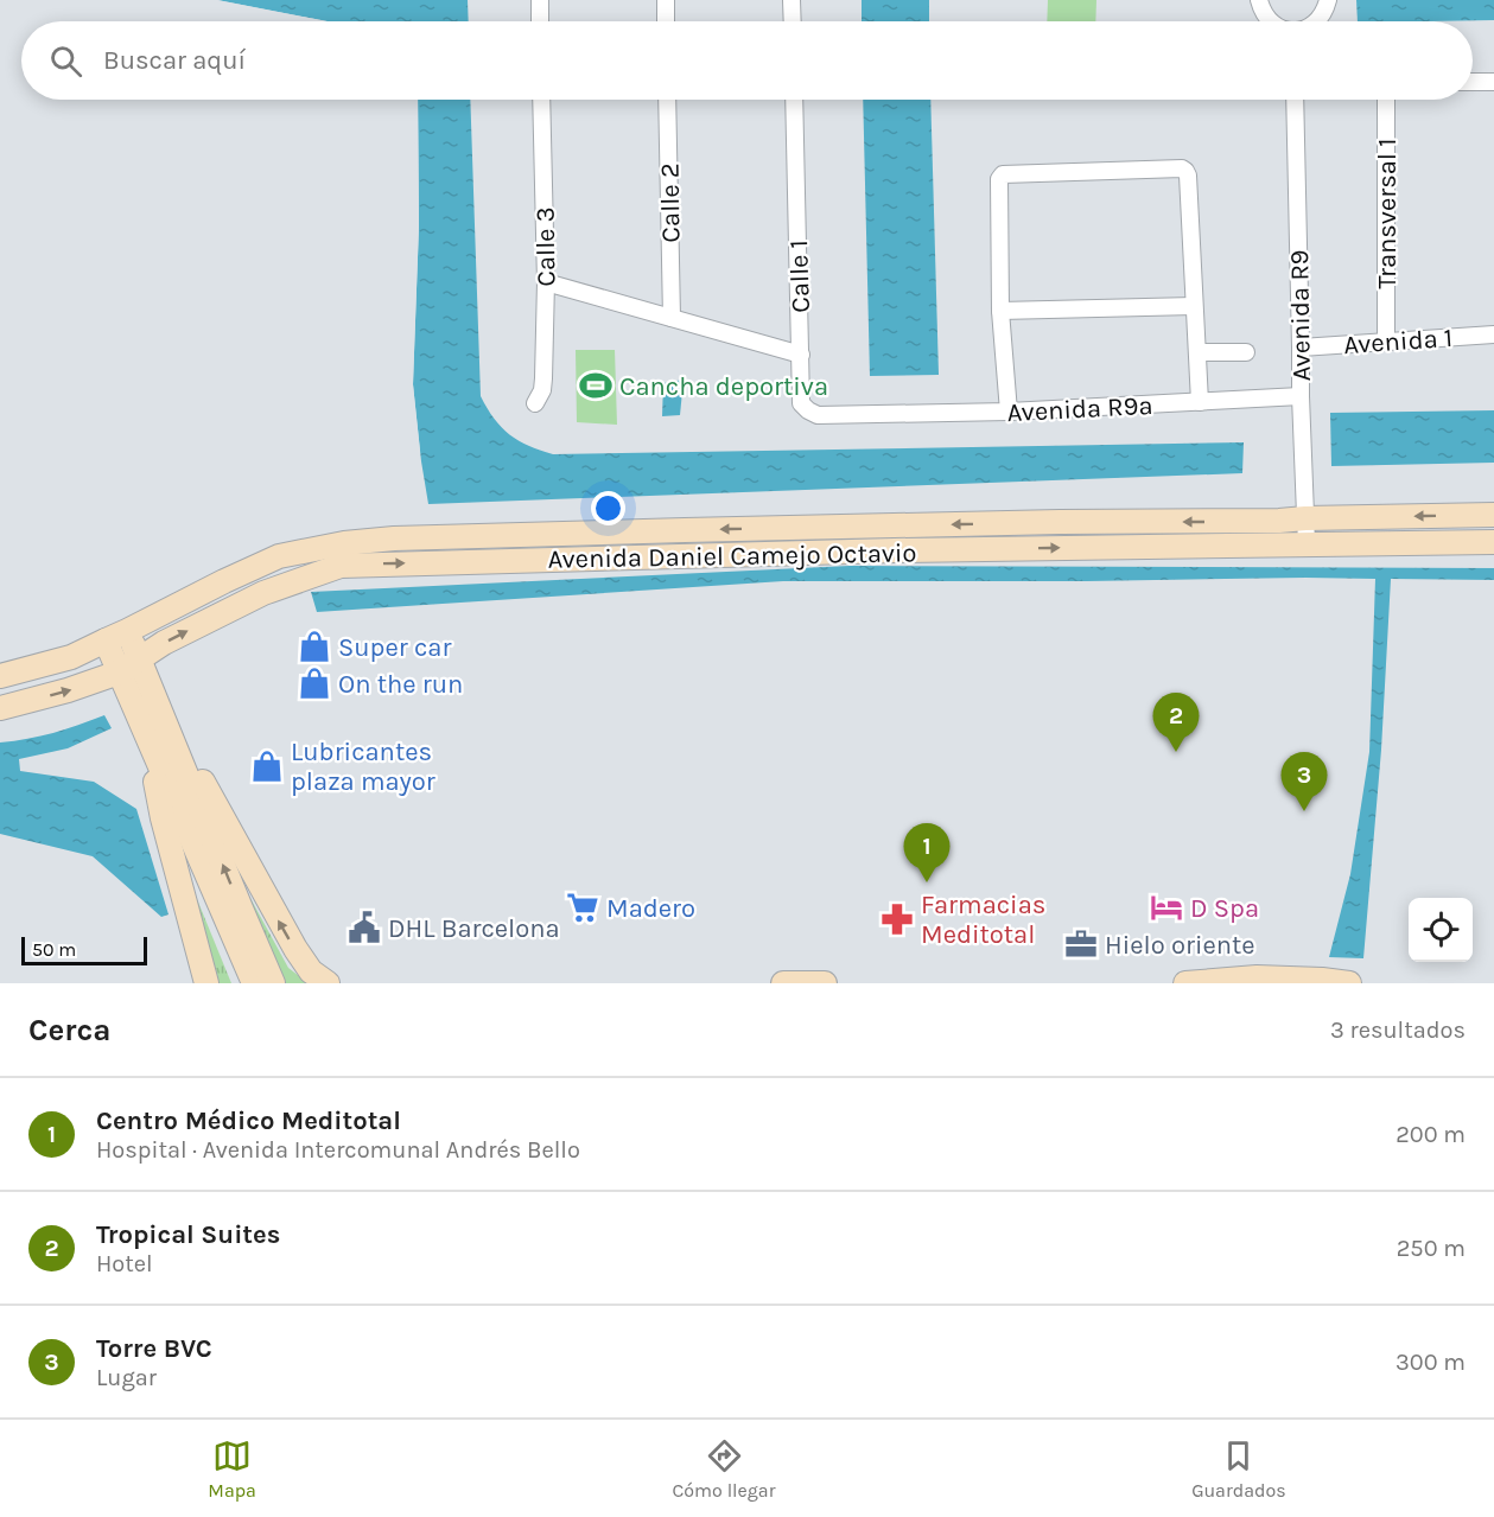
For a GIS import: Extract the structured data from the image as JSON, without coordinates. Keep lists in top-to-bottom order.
{
  "streets": {
    "main road": ["Avenida Daniel Camejo Octavio"],
    "street": [
      "Calle 2",
      "Transversal 1",
      "Calle 3",
      "Calle 1",
      "Avenida R9",
      "Avenida 1",
      "Avenida R9a"
    ]
  },
  "crossings": [
    ["Transversal 1", "Avenida 1"],
    ["Calle 1", "Avenida R9a"],
    ["Avenida R9", "Avenida 1"],
    ["Avenida R9", "Avenida R9a"],
    ["Avenida R9", "Avenida Daniel Camejo Octavio"]
  ],
  "places": {
    "sports": ["Cancha deportiva"],
    "shop": ["Super car", "On the run", "Lubricantes plaza mayor"],
    "supermarket": ["Madero"],
    "hotel": ["D Spa"],
    "pharmacy": ["Farmacias Meditotal"],
    "public building": ["DHL Barcelona"],
    "office": ["Hielo oriente"]
  },
  "scale_bar": "50 m",
  "page": {
    "search": "Buscar aquí",
    "pins": ["2", "3", "1"],
    "scale": "50 m",
    "heading": ["Cerca", "3 resultados"],
    "list": [
      {
        "mark": "1",
        "name": "Centro Médico Meditotal",
        "note": "Hospital · Avenida Intercomunal Andrés Bello",
        "value": "200 m"
      },
      {
        "mark": "2",
        "name": "Tropical Suites",
        "note": "Hotel",
        "value": "250 m"
      },
      {
        "mark": "3",
        "name": "Torre BVC",
        "note": "Lugar",
        "value": "300 m"
      }
    ],
    "nav": ["Mapa", "Cómo llegar", "Guardados"]
  }
}
